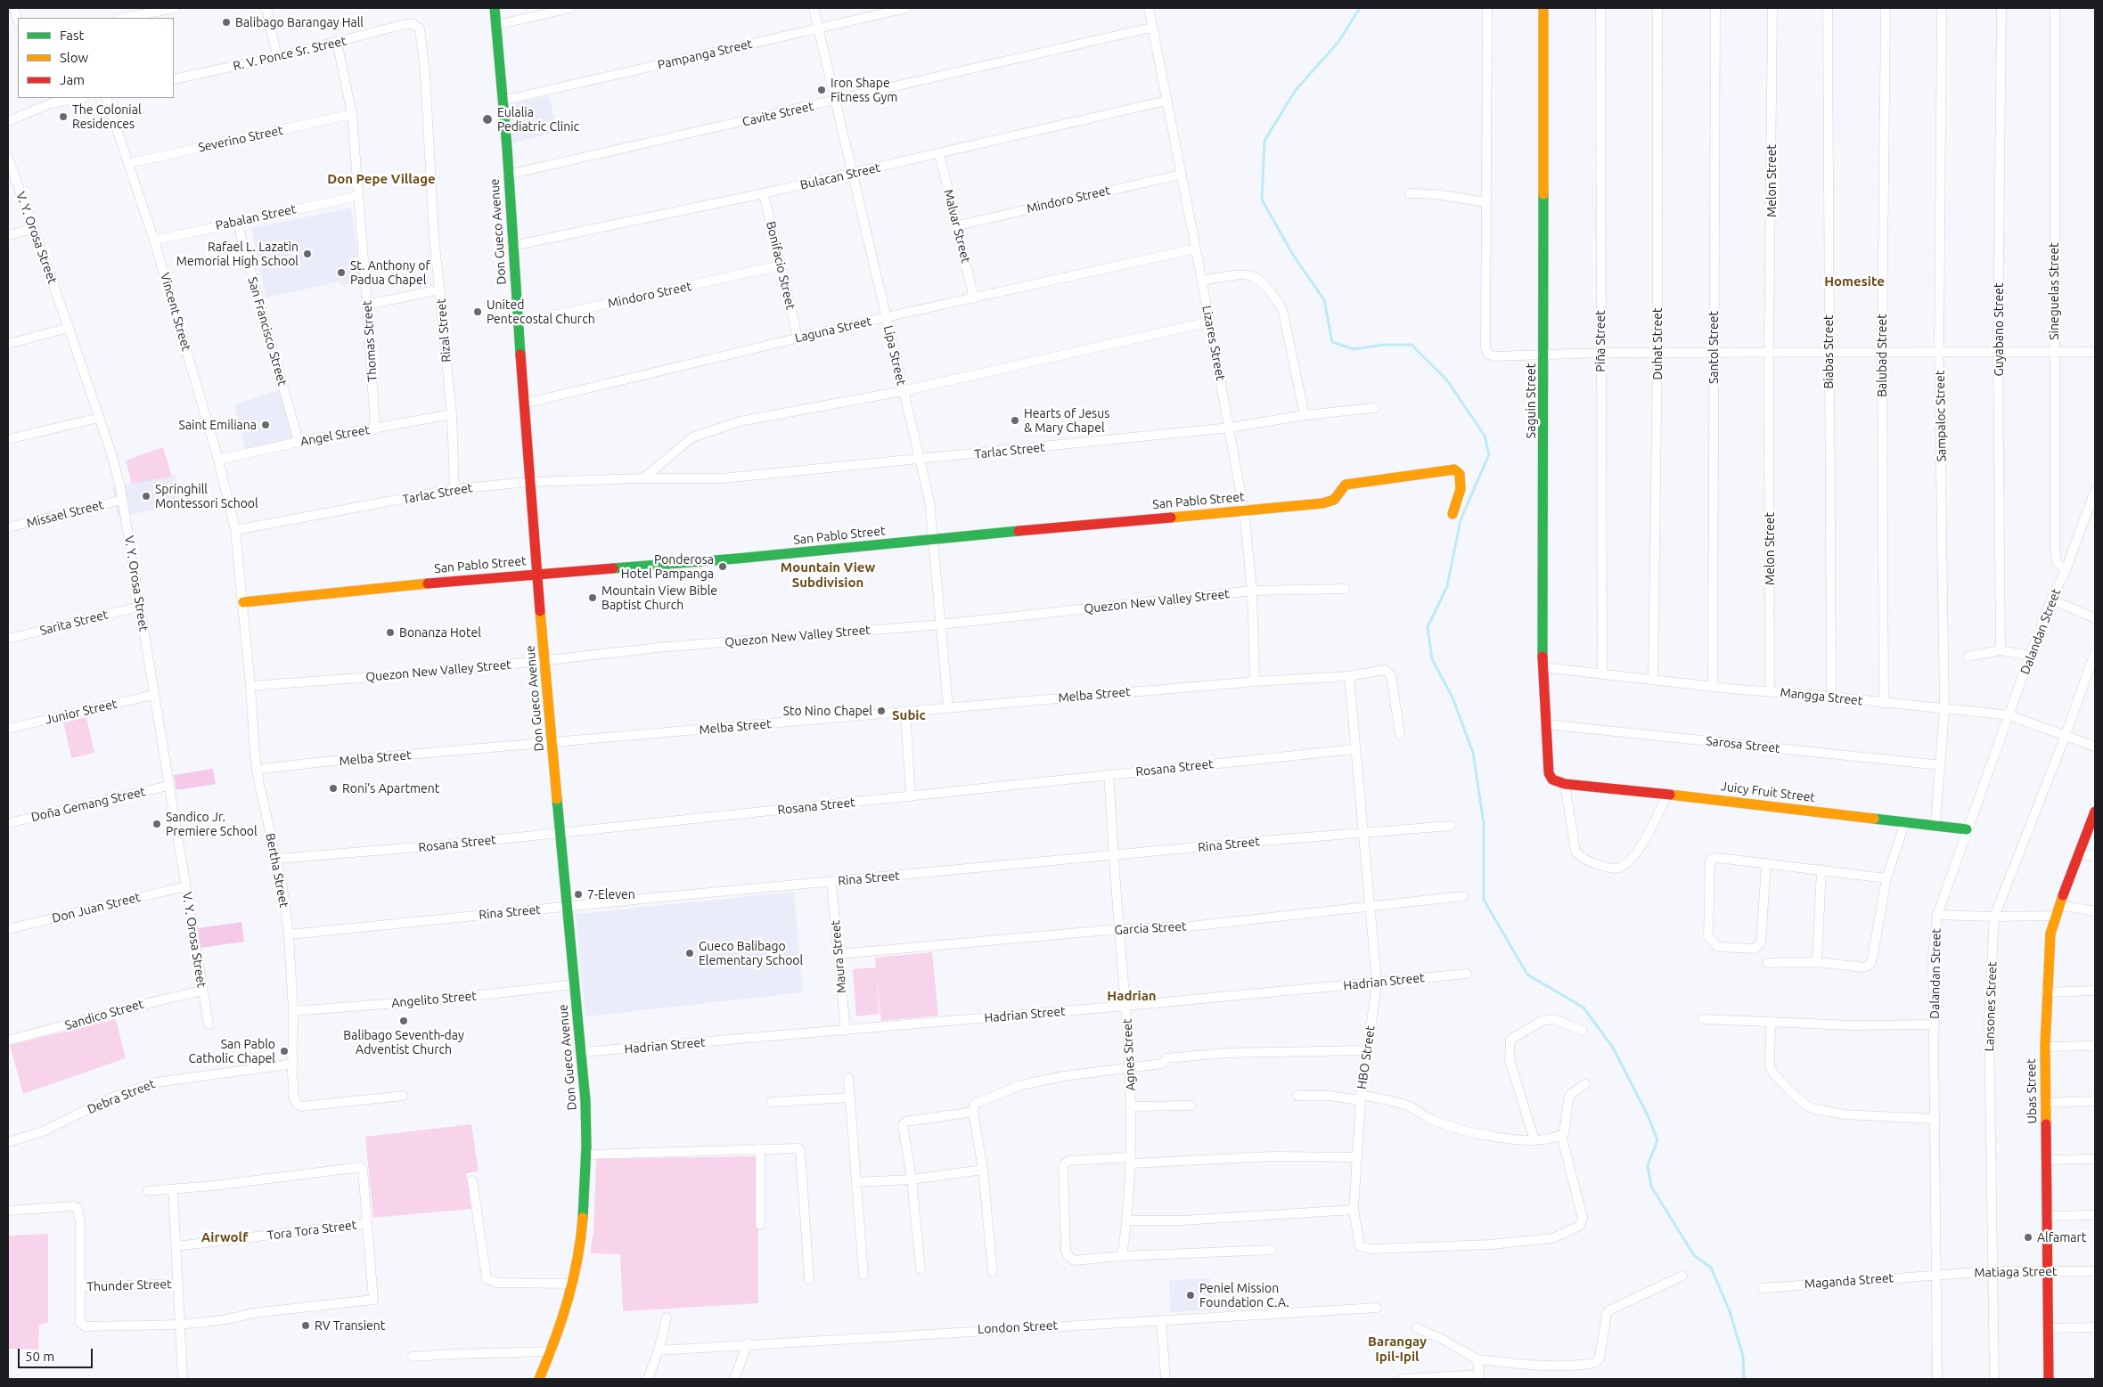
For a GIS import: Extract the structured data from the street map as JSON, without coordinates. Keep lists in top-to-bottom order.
{
  "streets": {
    "street": [
      "R. V. Ponce Sr. Street",
      "Pampanga Street",
      "Cavite Street",
      "Severino Street",
      "Bulacan Street",
      "Melon Street",
      "Mindoro Street",
      "Pabalan Street",
      "Malvar Street",
      "Don Gueco Avenue",
      "V. Y. Orosa Street",
      "Bonifacio Street",
      "Sineguelas Street",
      "Vincent Street",
      "Laguna Street",
      "Guyabano Street",
      "Rizal Street",
      "San Francisco Street",
      "Thomas Street",
      "Piña Street",
      "Lizares Street",
      "Duhat Street",
      "Santol Street",
      "Biabas Street",
      "Lipa Street",
      "Balubad Street",
      "Saguin Street",
      "Sampaloc Street",
      "Angel Street",
      "Tarlac Street",
      "San Pablo Street",
      "Missael Street",
      "Quezon New Valley Street",
      "Sarita Street",
      "Dalandan Street",
      "Melba Street",
      "Mangga Street",
      "Junior Street",
      "Sarosa Street",
      "Rosana Street",
      "Juicy Fruit Street",
      "Doña Gemang Street",
      "Rina Street",
      "Bertha Street",
      "Don Juan Street",
      "Garcia Street",
      "Maura Street",
      "Hadrian Street",
      "Angelito Street",
      "Lansones Street",
      "Sandico Street",
      "Agnes Street",
      "HBO Street",
      "Ubas Street",
      "Debra Street",
      "Tora Tora Street",
      "Matiaga Street",
      "Maganda Street",
      "Thunder Street",
      "London Street"
    ]
  },
  "crossings": [
    ["R. V. Ponce Sr. Street", "Rizal Street"],
    ["R. V. Ponce Sr. Street", "Thomas Street"],
    ["Pampanga Street", "Don Gueco Avenue"],
    ["Pampanga Street", "Lipa Street"],
    ["Cavite Street", "Don Gueco Avenue"],
    ["Cavite Street", "Lizares Street"],
    ["Cavite Street", "Lipa Street"],
    ["Severino Street", "Vincent Street"],
    ["Severino Street", "Thomas Street"],
    ["Bulacan Street", "Malvar Street"],
    ["Bulacan Street", "Don Gueco Avenue"],
    ["Bulacan Street", "Bonifacio Street"],
    ["Bulacan Street", "Lizares Street"],
    ["Bulacan Street", "Lipa Street"],
    ["Melon Street", "Mangga Street"],
    ["Mindoro Street", "Malvar Street"],
    ["Mindoro Street", "Don Gueco Avenue"],
    ["Mindoro Street", "Bonifacio Street"],
    ["Mindoro Street", "Lizares Street"],
    ["Pabalan Street", "Vincent Street"],
    ["Pabalan Street", "San Francisco Street"],
    ["Pabalan Street", "Thomas Street"],
    ["Malvar Street", "Laguna Street"],
    ["Don Gueco Avenue", "Laguna Street"],
    ["Don Gueco Avenue", "Tarlac Street"],
    ["Don Gueco Avenue", "San Pablo Street"],
    ["Don Gueco Avenue", "Quezon New Valley Street"],
    ["Don Gueco Avenue", "Melba Street"],
    ["Don Gueco Avenue", "Rosana Street"],
    ["Don Gueco Avenue", "Rina Street"],
    ["Don Gueco Avenue", "Hadrian Street"],
    ["Don Gueco Avenue", "Angelito Street"],
    ["V. Y. Orosa Street", "Missael Street"],
    ["V. Y. Orosa Street", "Sarita Street"],
    ["V. Y. Orosa Street", "Junior Street"],
    ["V. Y. Orosa Street", "Doña Gemang Street"],
    ["V. Y. Orosa Street", "Don Juan Street"],
    ["V. Y. Orosa Street", "Sandico Street"],
    ["Bonifacio Street", "Laguna Street"],
    ["Sineguelas Street", "Dalandan Street"],
    ["Vincent Street", "Angel Street"],
    ["Vincent Street", "Tarlac Street"],
    ["Vincent Street", "Bertha Street"],
    ["Laguna Street", "Lizares Street"],
    ["Laguna Street", "Lipa Street"],
    ["Rizal Street", "Angel Street"],
    ["Rizal Street", "Tarlac Street"],
    ["San Francisco Street", "Angel Street"],
    ["Thomas Street", "Angel Street"],
    ["Piña Street", "Mangga Street"],
    ["Lizares Street", "Tarlac Street"],
    ["Lizares Street", "San Pablo Street"],
    ["Lizares Street", "Quezon New Valley Street"],
    ["Lizares Street", "Melba Street"],
    ["Duhat Street", "Mangga Street"],
    ["Santol Street", "Mangga Street"],
    ["Biabas Street", "Mangga Street"],
    ["Lipa Street", "Tarlac Street"],
    ["Lipa Street", "San Pablo Street"],
    ["Lipa Street", "Quezon New Valley Street"],
    ["Lipa Street", "Melba Street"],
    ["Balubad Street", "Mangga Street"],
    ["Saguin Street", "Mangga Street"],
    ["Saguin Street", "Sarosa Street"],
    ["Saguin Street", "Juicy Fruit Street"],
    ["Sampaloc Street", "Mangga Street"],
    ["Sampaloc Street", "Sarosa Street"],
    ["Sampaloc Street", "Juicy Fruit Street"],
    ["Tarlac Street", "Bertha Street"],
    ["San Pablo Street", "Bertha Street"],
    ["Quezon New Valley Street", "Bertha Street"],
    ["Dalandan Street", "Mangga Street"],
    ["Dalandan Street", "Juicy Fruit Street"],
    ["Dalandan Street", "Matiaga Street"],
    ["Dalandan Street", "Maganda Street"],
    ["Melba Street", "Bertha Street"],
    ["Melba Street", "HBO Street"],
    ["Mangga Street", "Lansones Street"],
    ["Rosana Street", "Bertha Street"],
    ["Rosana Street", "Agnes Street"],
    ["Rosana Street", "HBO Street"],
    ["Rina Street", "Bertha Street"],
    ["Rina Street", "Maura Street"],
    ["Rina Street", "Agnes Street"],
    ["Rina Street", "HBO Street"],
    ["Bertha Street", "Angelito Street"],
    ["Bertha Street", "Debra Street"],
    ["Garcia Street", "Maura Street"],
    ["Garcia Street", "Agnes Street"],
    ["Garcia Street", "HBO Street"],
    ["Maura Street", "Hadrian Street"],
    ["Hadrian Street", "Agnes Street"],
    ["Hadrian Street", "HBO Street"],
    ["Lansones Street", "Matiaga Street"],
    ["Ubas Street", "Matiaga Street"],
    ["Matiaga Street", "Maganda Street"]
  ],
  "districts": [
    "Don Pepe Village",
    "Homesite",
    "Mountain View Subdivision",
    "Subic",
    "Hadrian",
    "Airwolf",
    "Barangay Ipil-Ipil"
  ],
  "places": [
    "Balibago Barangay Hall",
    "Iron Shape Fitness Gym",
    "The Colonial Residences",
    "Eulalia Pediatric Clinic",
    "Rafael L. Lazatin Memorial High School",
    "St. Anthony of Padua Chapel",
    "United Pentecostal Church",
    "Hearts of Jesus & Mary Chapel",
    "Saint Emiliana",
    "Springhill Montessori School",
    "Ponderosa Hotel Pampanga",
    "Mountain View Bible Baptist Church",
    "Bonanza Hotel",
    "Sto Nino Chapel",
    "Roni’s Apartment",
    "Sandico Jr. Premiere School",
    "7-Eleven",
    "Gueco Balibago Elementary School",
    "Balibago Seventh-day Adventist Church",
    "San Pablo Catholic Chapel",
    "Alfamart",
    "Peniel Mission Foundation C.A.",
    "RV Transient"
  ],
  "legend": ["Fast", "Slow", "Jam"],
  "scale_bar": "50 m"
}
